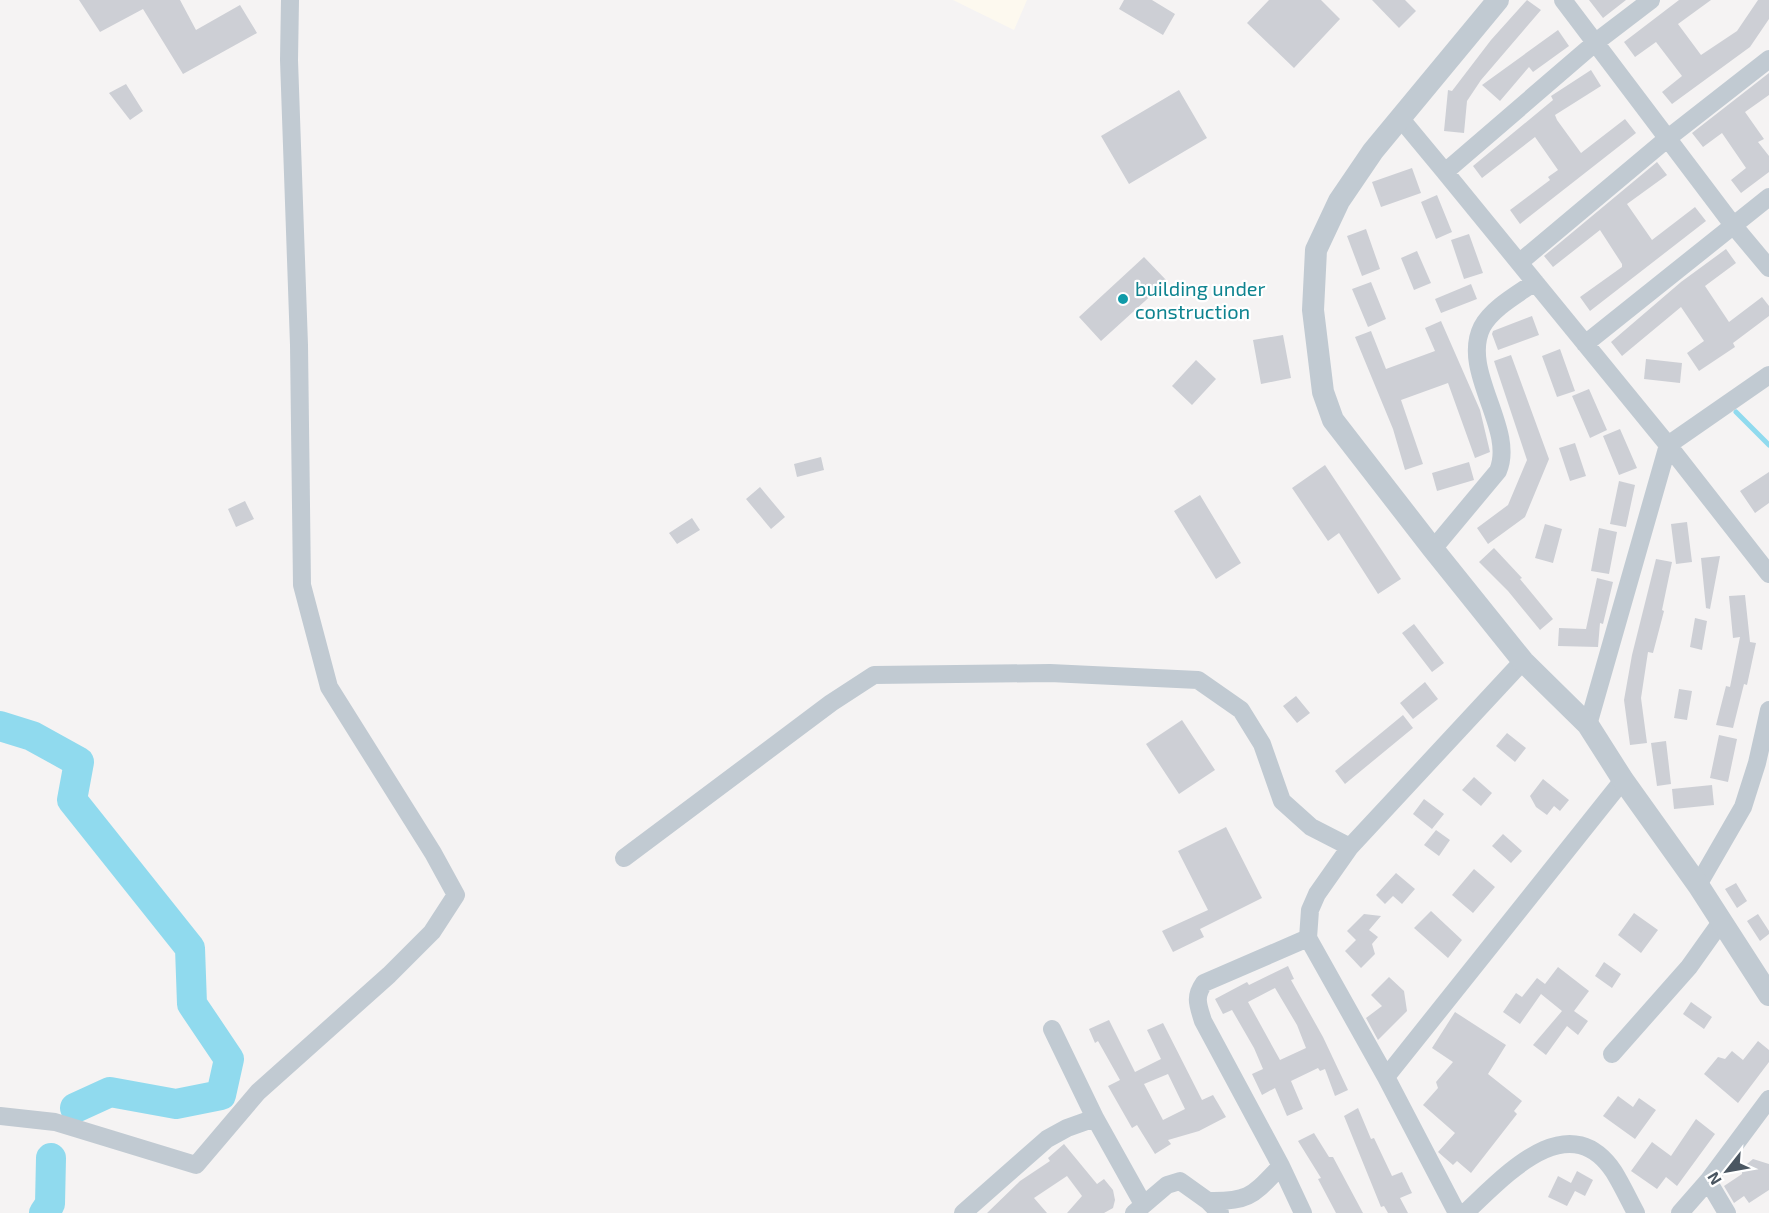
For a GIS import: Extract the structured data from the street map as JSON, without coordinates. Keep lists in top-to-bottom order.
{
  "places": ["building under construction"],
  "north": "bottom left"
}
